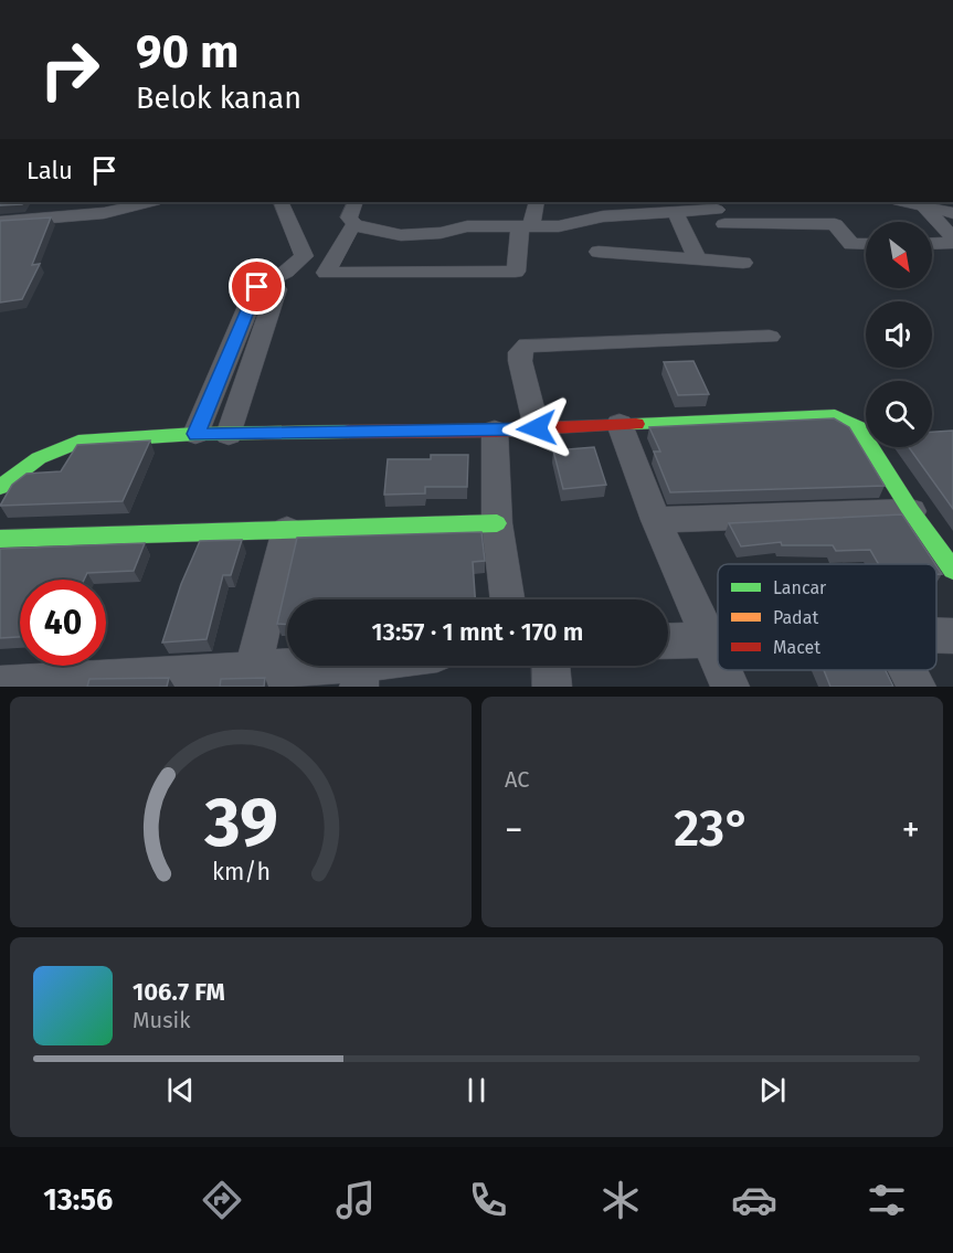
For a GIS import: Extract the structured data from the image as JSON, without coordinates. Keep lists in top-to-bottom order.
{
  "legend": ["Lancar", "Padat", "Macet"],
  "north": "bottom right",
  "page": {
    "turn": ["90 m", "Belok kanan"],
    "then": "Lalu",
    "limit": "40",
    "trip": "13:57 · 1 mnt · 170 m",
    "tile": "AC",
    "heat": ["−", "23°", "+"],
    "song": ["106.7 FM", "Musik"],
    "tabs": "13:56",
    "gauge": ["39", "km/h"]
  }
}
